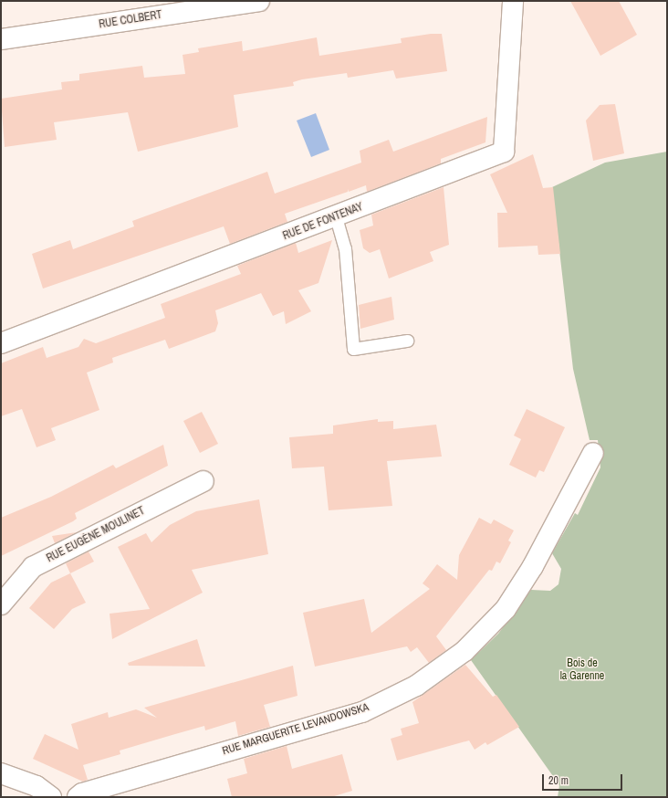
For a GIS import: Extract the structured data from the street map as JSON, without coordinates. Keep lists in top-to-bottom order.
{
  "streets": {
    "street": [
      "RUE COLBERT",
      "RUE DE FONTENAY",
      "RUE EUGÈNE MOULINET",
      "RUE MARGUERITE LEVANDOWSKA"
    ]
  },
  "parks": ["Bois de la Garenne"],
  "scale_bar": "20 m"
}
